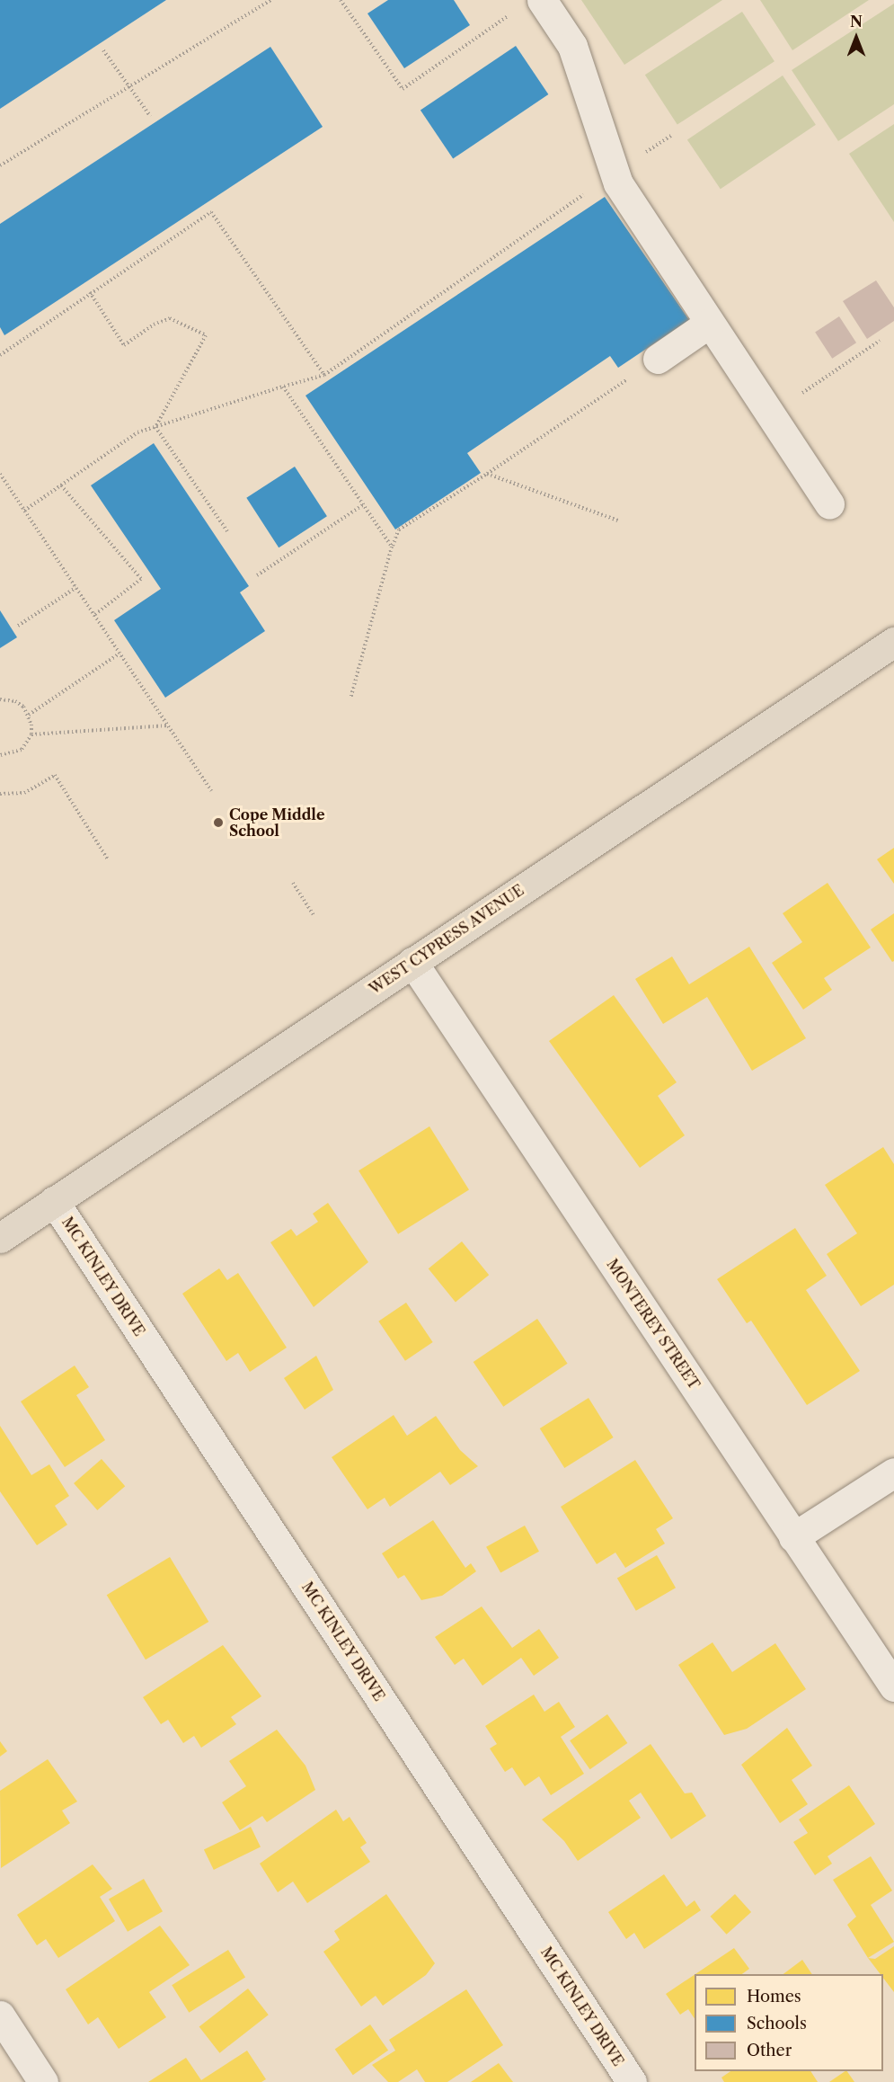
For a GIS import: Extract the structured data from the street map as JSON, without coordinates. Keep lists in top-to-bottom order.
{
  "streets": {
    "main road": ["WEST CYPRESS AVENUE"],
    "street": ["MC KINLEY DRIVE", "MONTEREY STREET"]
  },
  "crossings": [
    ["WEST CYPRESS AVENUE", "MC KINLEY DRIVE"],
    ["WEST CYPRESS AVENUE", "MONTEREY STREET"]
  ],
  "places": ["Cope Middle School"],
  "legend": ["Homes", "Schools", "Other"],
  "north": "top"
}
